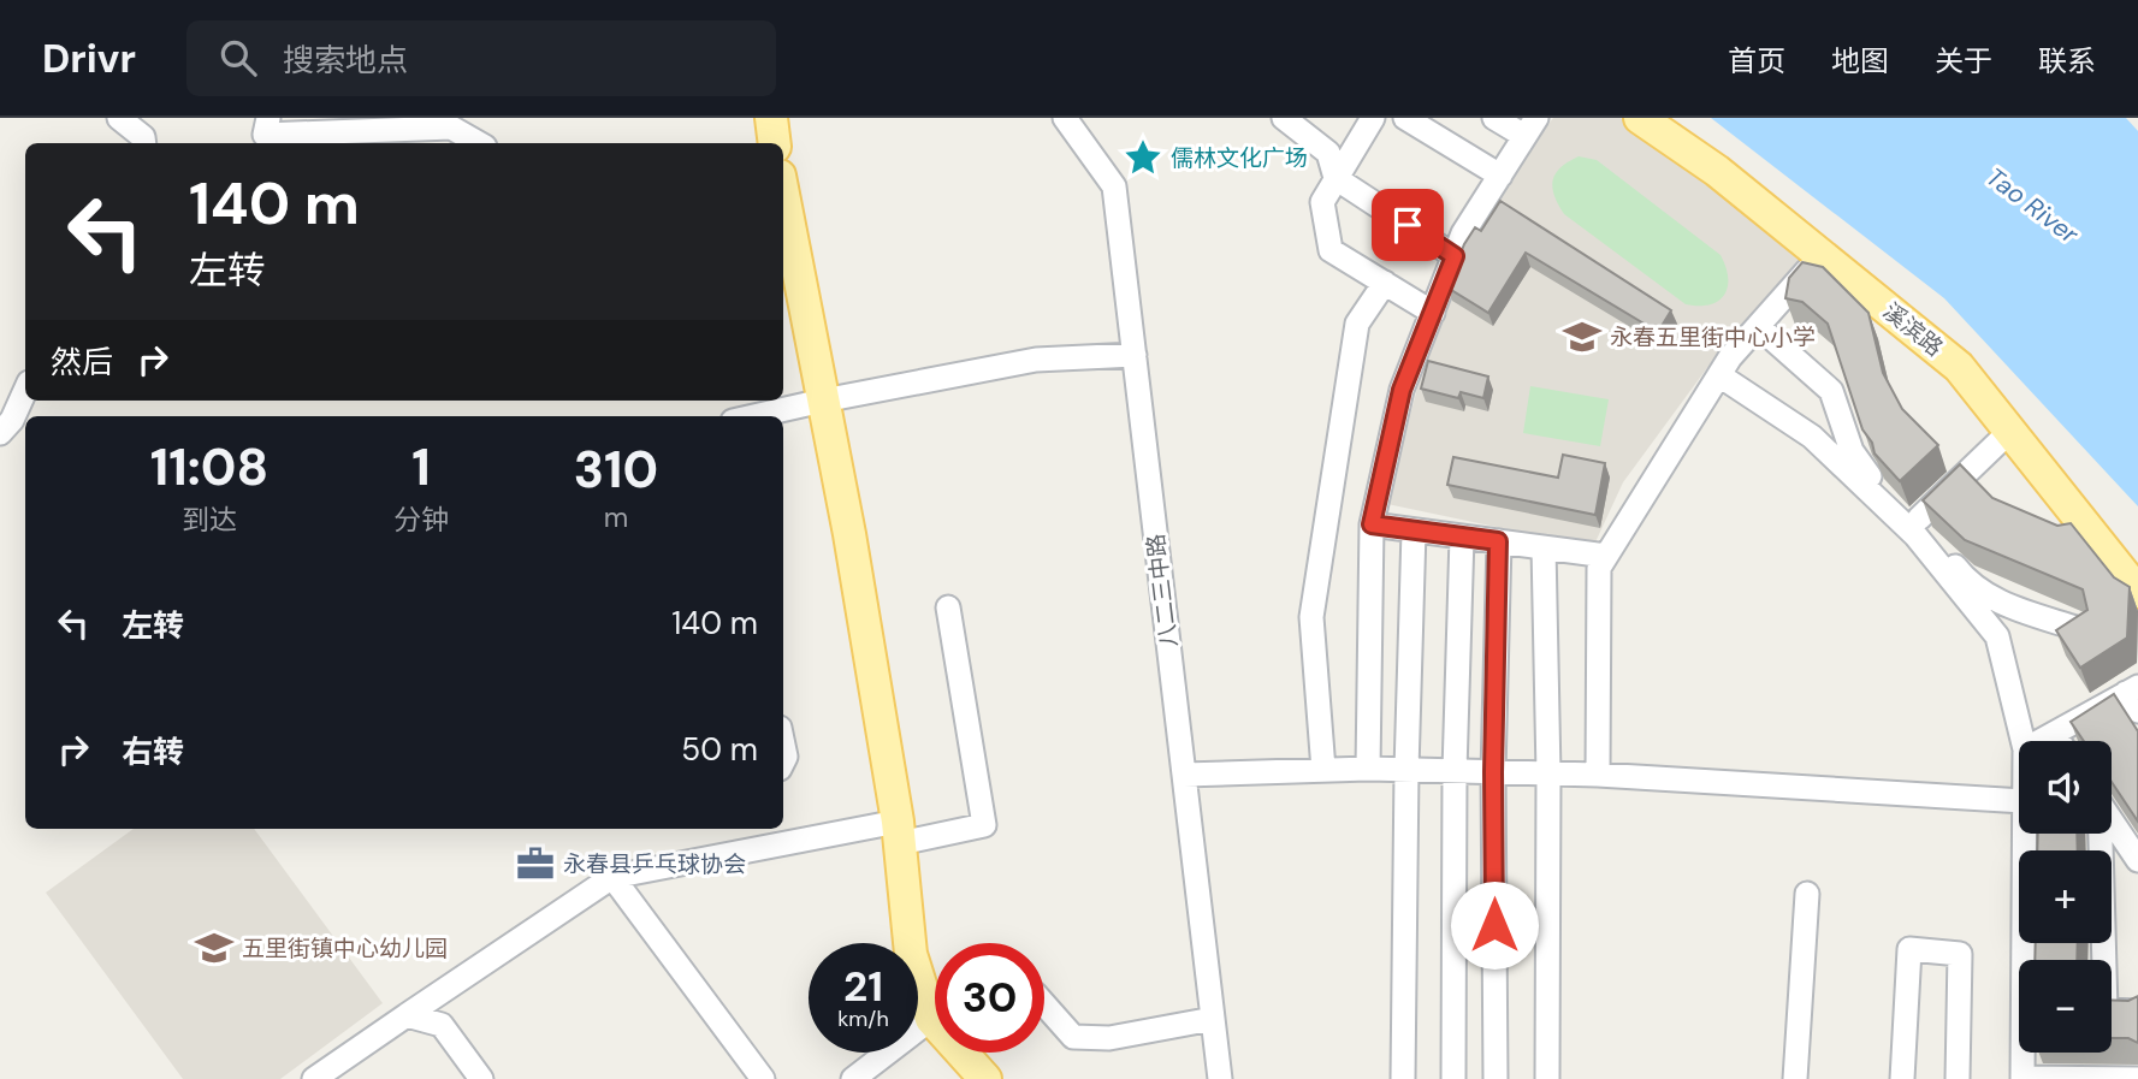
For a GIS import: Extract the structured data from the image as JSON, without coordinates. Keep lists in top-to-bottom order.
{
  "streets": {
    "main road": ["溪滨路"],
    "street": ["八二三中路"]
  },
  "water": ["Tao River"],
  "places": {
    "place": ["儒林文化广场"],
    "school or university": ["永春五里街中心小学", "五里街镇中心幼儿园"],
    "office": ["永春县乒乓球协会"]
  },
  "page": {
    "header": "Drivr",
    "search": "搜索地点",
    "nav": [
      "首页",
      "地图",
      "关于",
      "联系"
    ],
    "turn": ["140 m", "左转"],
    "then": "然后",
    "eta": [
      "11:08",
      "到达",
      "1",
      "分钟",
      "310",
      "m"
    ],
    "list": [
      {
        "name": "左转",
        "value": "140 m"
      },
      {
        "name": "右转",
        "value": "50 m"
      }
    ],
    "map_buttons": ["+", "−"],
    "speed": "21 km/h",
    "limit": "30"
  }
}
